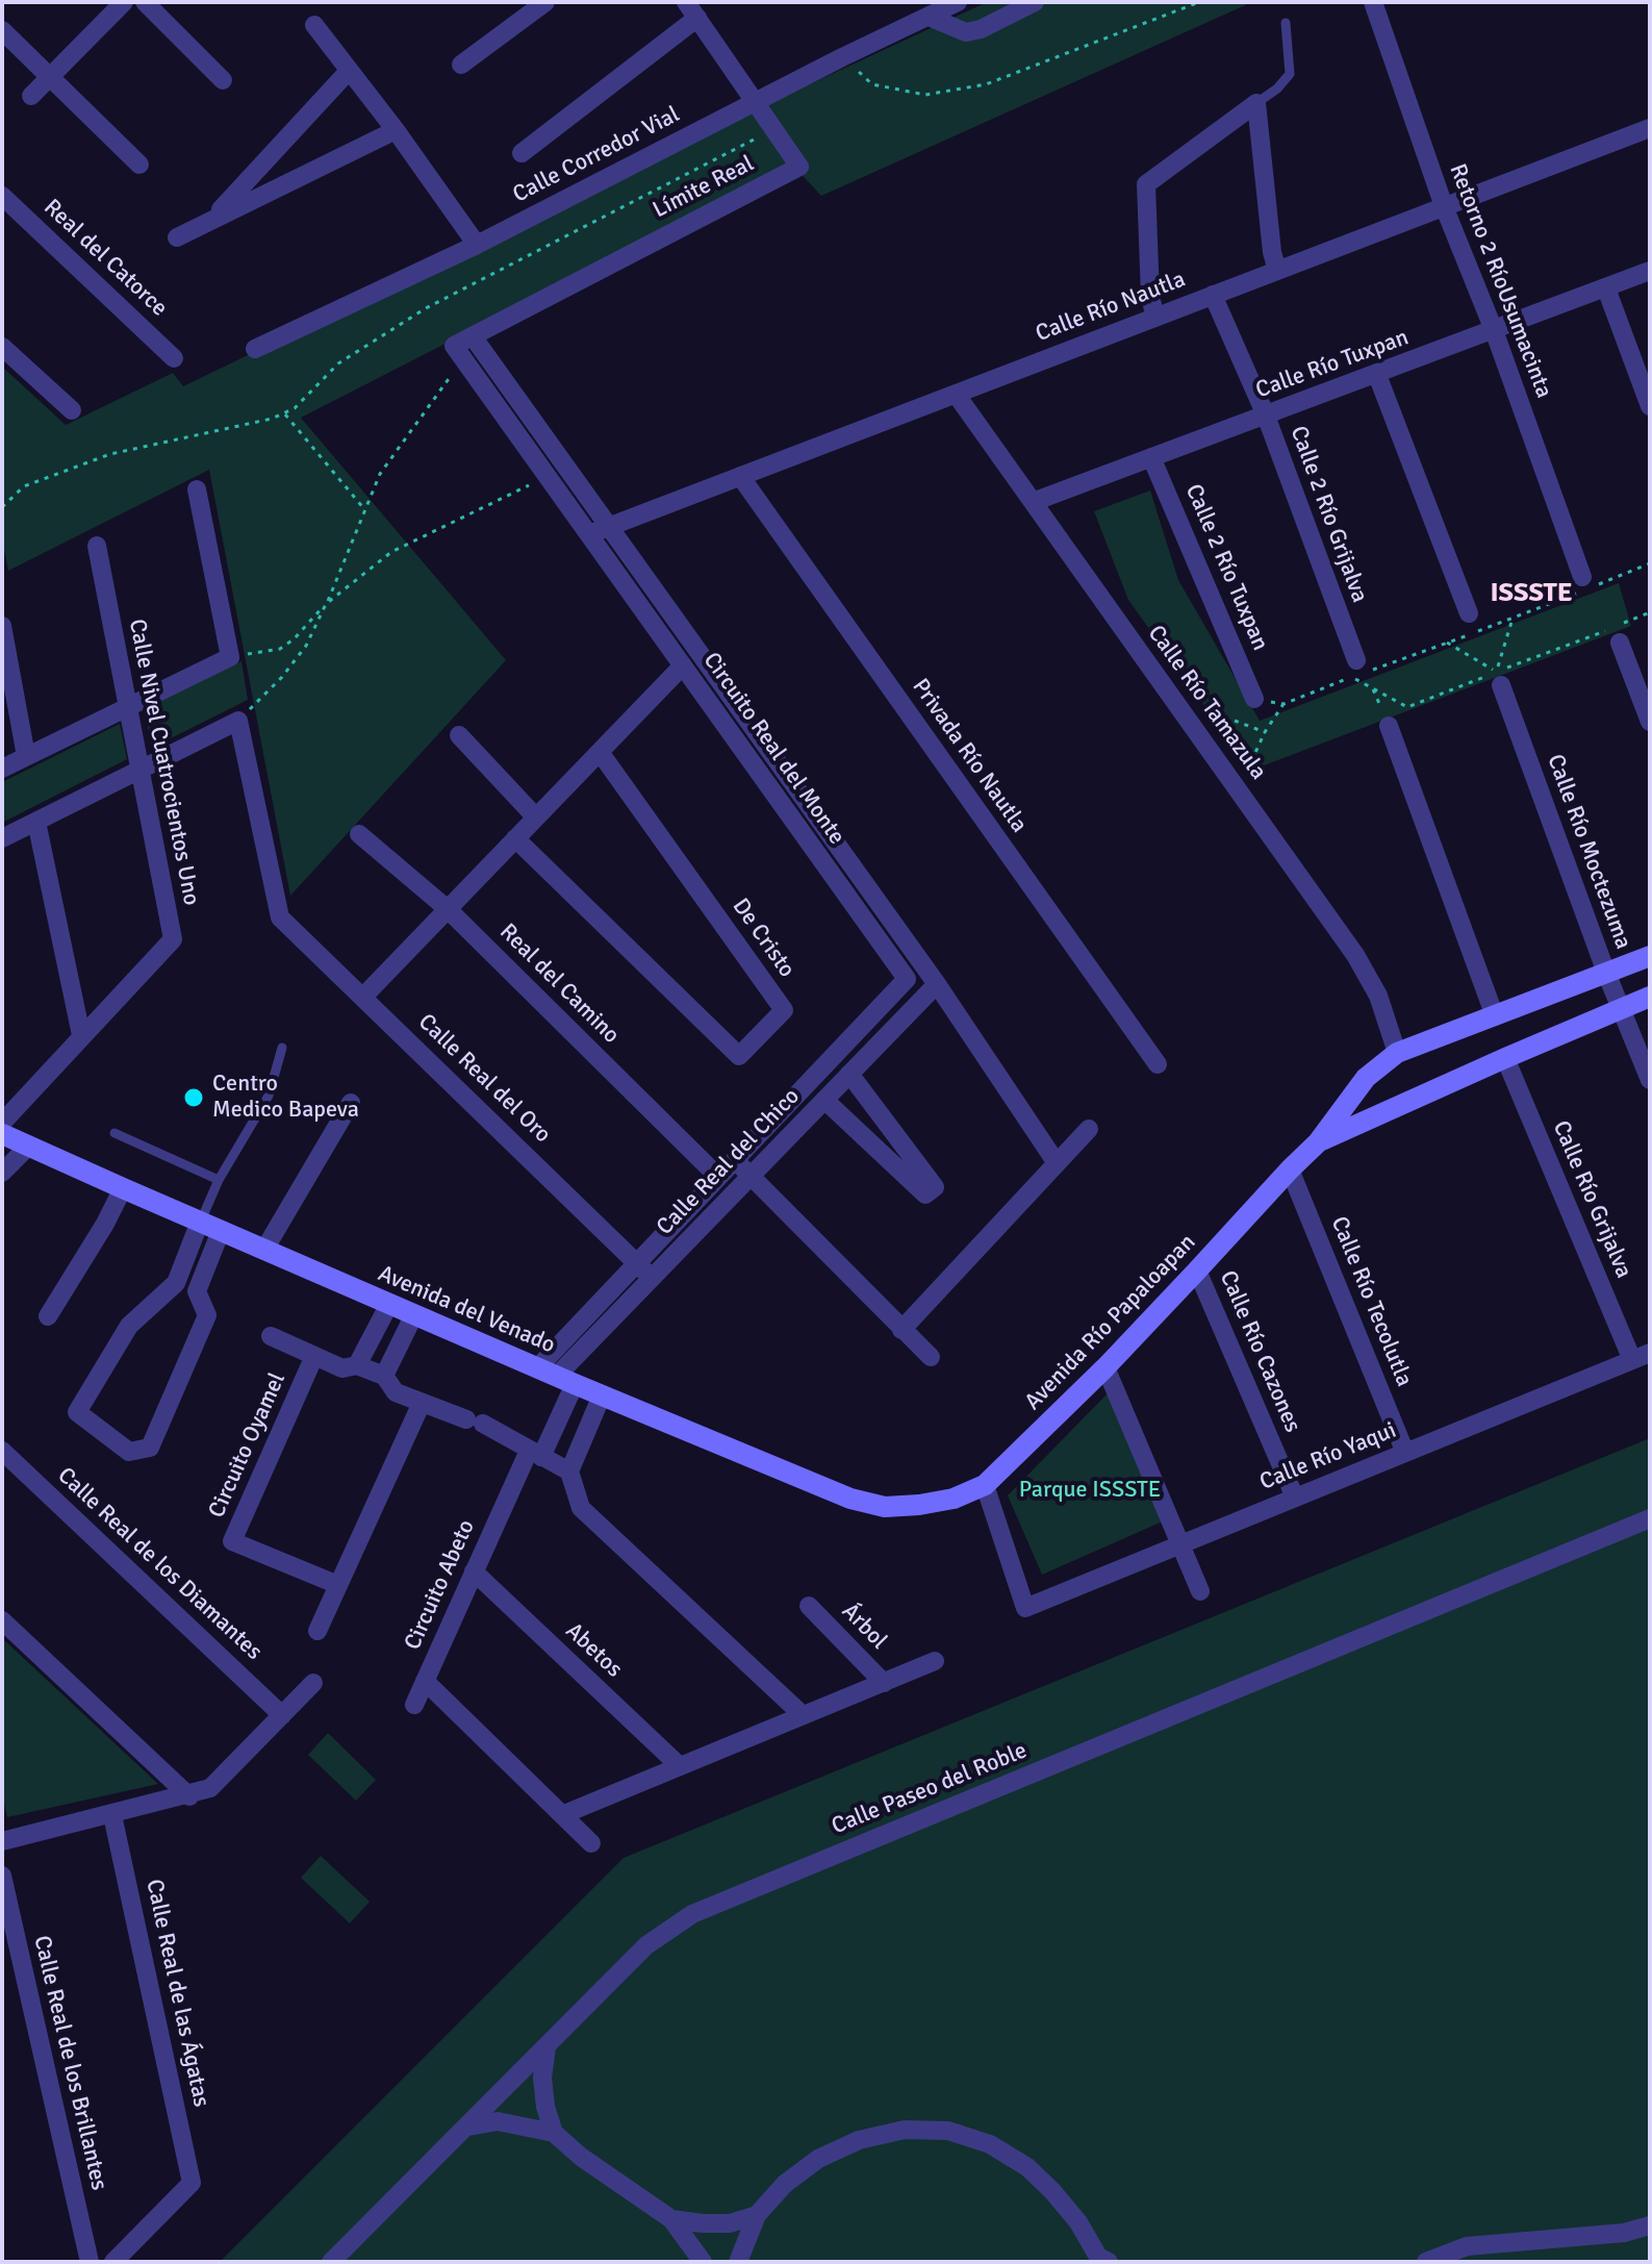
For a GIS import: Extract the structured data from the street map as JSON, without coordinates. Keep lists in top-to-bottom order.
{
  "streets": {
    "street": [
      "Calle Corredor Vial",
      "Límite Real",
      "Real del Catorce",
      "Retorno 2 RíoUsumacinta",
      "Calle Río Nautla",
      "Calle Río Tuxpan",
      "Calle 2 Río Grijalva",
      "Calle 2 Río Tuxpan",
      "Calle Río Tamazula",
      "Circuito Real del Monte",
      "Privada Río Nautla",
      "Calle Nivel Cuatrocientos Uno",
      "Calle Río Moctezuma",
      "De Cristo",
      "Real del Camino",
      "Calle Real del Oro",
      "Calle Real del Chico",
      "Calle Río Grijalva",
      "Calle Río Tecolutla",
      "Avenida del Venado",
      "Avenida Río Papaloapan",
      "Calle Río Cazones",
      "Circuito Oyamel",
      "Calle Río Yaqui",
      "Calle Real de los Diamantes",
      "Circuito Abeto",
      "Árbol",
      "Abetos",
      "Calle Paseo del Roble",
      "Calle Real de las Ágatas",
      "Calle Real de los Brillantes"
    ]
  },
  "crossings": [
    ["Calle Corredor Vial", "Límite Real"],
    ["Límite Real", "Circuito Real del Monte"],
    ["Retorno 2 RíoUsumacinta", "Calle Río Nautla"],
    ["Retorno 2 RíoUsumacinta", "Calle Río Tuxpan"],
    ["Calle Río Nautla", "Calle 2 Río Grijalva"],
    ["Calle Río Nautla", "Calle Río Tamazula"],
    ["Calle Río Nautla", "Circuito Real del Monte"],
    ["Calle Río Nautla", "Privada Río Nautla"],
    ["Calle Río Tuxpan", "Calle 2 Río Grijalva"],
    ["Calle Río Tuxpan", "Calle 2 Río Tuxpan"],
    ["Calle Río Tuxpan", "Calle Río Tamazula"],
    ["Calle Río Tamazula", "Avenida Río Papaloapan"],
    ["Circuito Real del Monte", "Real del Camino"],
    ["Circuito Real del Monte", "Calle Real del Oro"],
    ["Circuito Real del Monte", "Calle Real del Chico"],
    ["Circuito Real del Monte", "Avenida del Venado"],
    ["Circuito Real del Monte", "Circuito Abeto"],
    ["Calle Río Moctezuma", "Avenida Río Papaloapan"],
    ["Calle Real del Oro", "Calle Real del Chico"],
    ["Calle Real del Chico", "Avenida del Venado"],
    ["Calle Real del Chico", "Circuito Abeto"],
    ["Calle Río Grijalva", "Avenida Río Papaloapan"],
    ["Calle Río Grijalva", "Calle Río Yaqui"],
    ["Calle Río Tecolutla", "Avenida Río Papaloapan"],
    ["Calle Río Tecolutla", "Calle Río Yaqui"],
    ["Avenida del Venado", "Avenida Río Papaloapan"],
    ["Avenida del Venado", "Circuito Abeto"],
    ["Avenida Río Papaloapan", "Calle Río Cazones"],
    ["Avenida Río Papaloapan", "Calle Río Yaqui"],
    ["Calle Río Cazones", "Calle Río Yaqui"],
    ["Circuito Oyamel", "Circuito Abeto"],
    ["Circuito Abeto", "Abetos"]
  ],
  "districts": ["ISSSTE"],
  "parks": ["Parque ISSSTE"],
  "places": ["Centro Medico Bapeva"]
}
